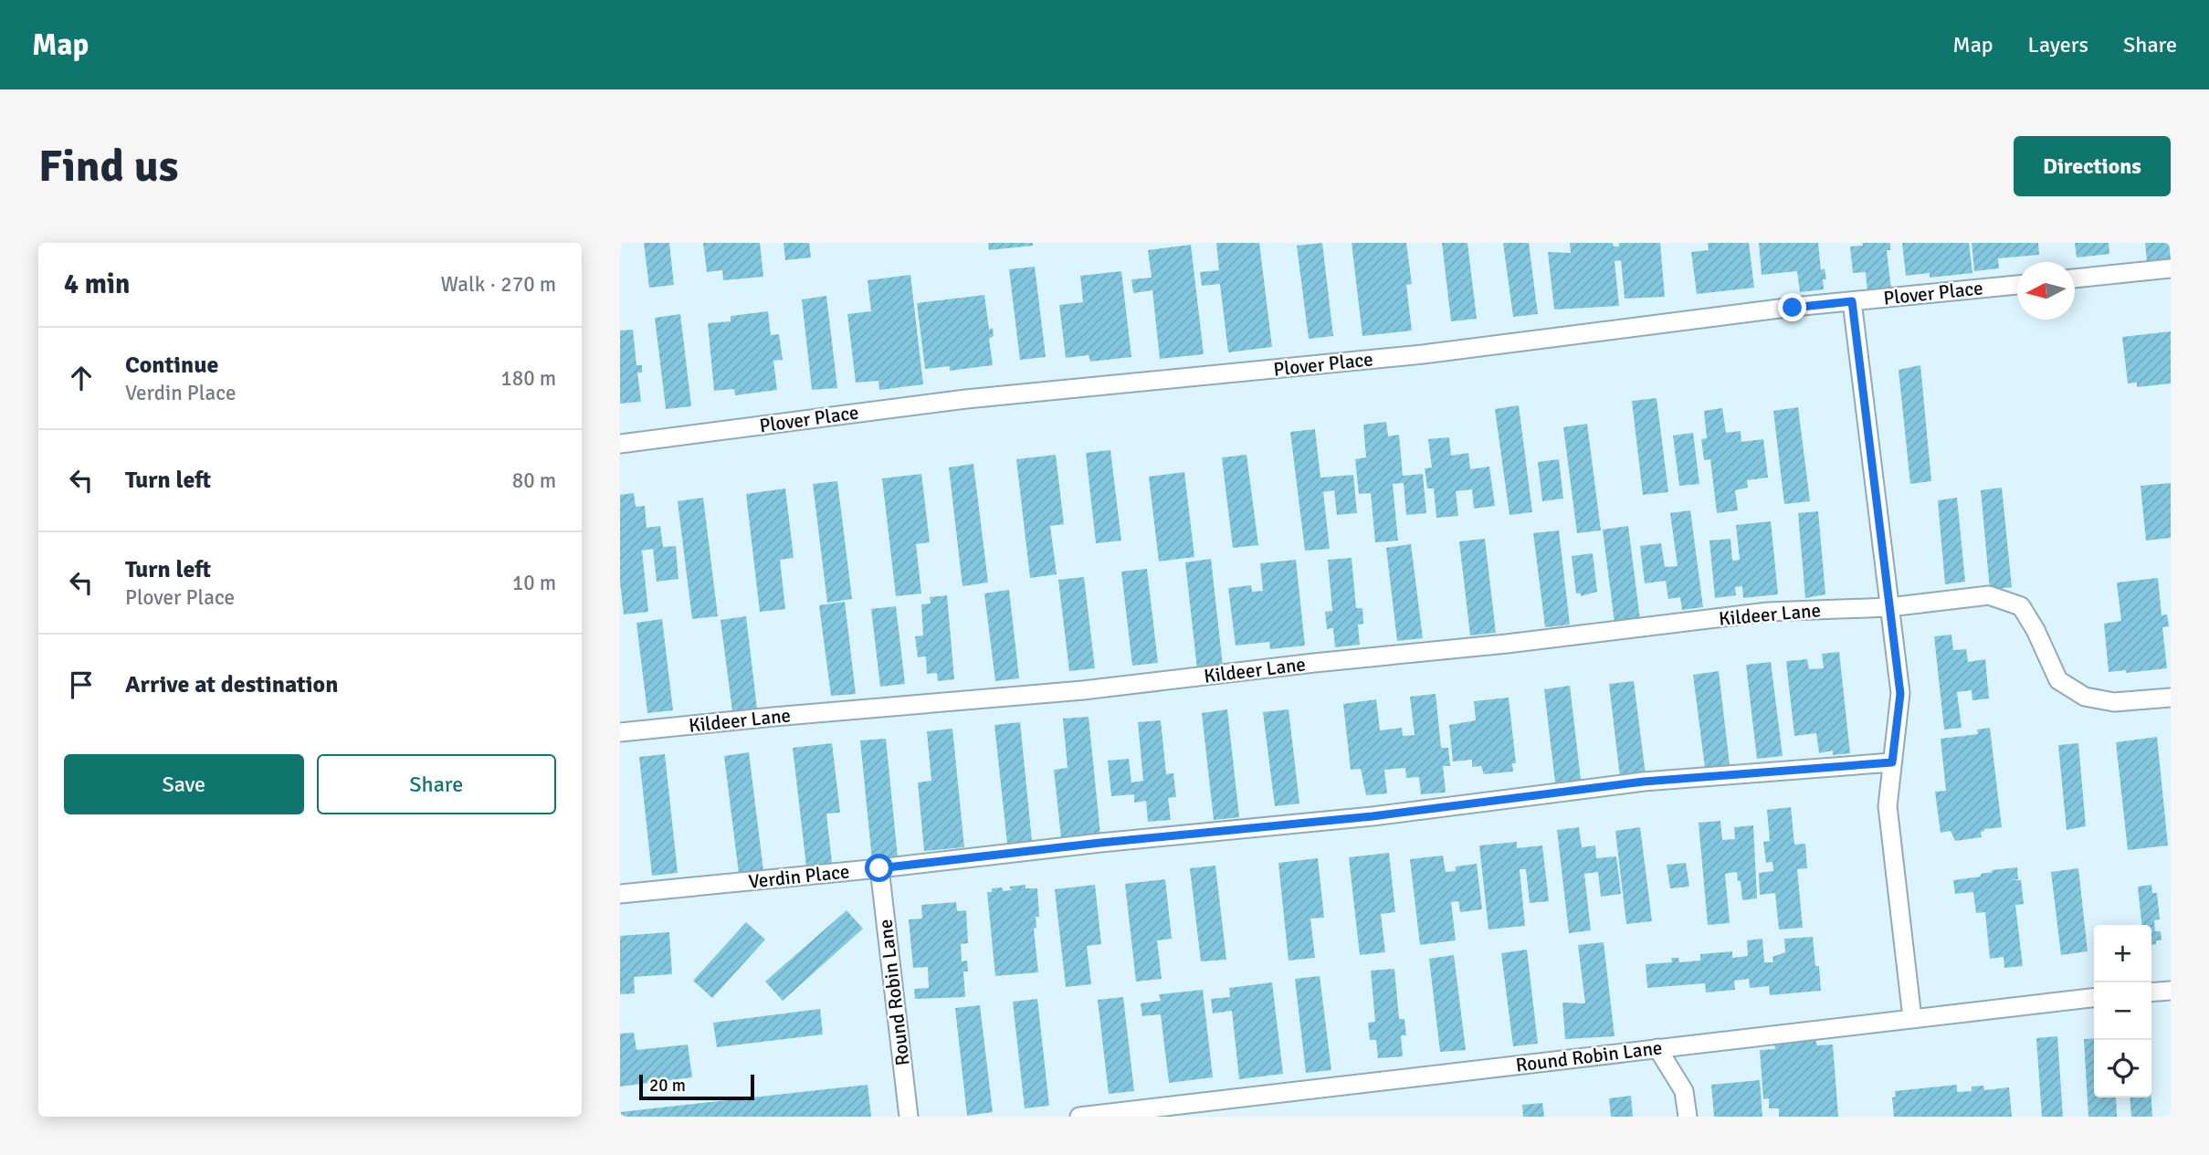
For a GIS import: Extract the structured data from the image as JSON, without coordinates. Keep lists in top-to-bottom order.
{
  "streets": {
    "lane": [
      "Plover Place",
      "Kildeer Lane",
      "Verdin Place",
      "Round Robin Lane"
    ]
  },
  "crossings": [
    ["Verdin Place", "Round Robin Lane"]
  ],
  "scale_bar": "20 m",
  "north": "left",
  "page": {
    "header": "Map",
    "nav": ["Map", "Layers", "Share"],
    "buttons": [
      "Directions",
      ["Save", "Share"]
    ],
    "title": "Find us",
    "heading": ["4 min", "Walk · 270 m"],
    "list": [
      ["Continue", "Verdin Place", "180 m"],
      ["Turn left", "80 m"],
      ["Turn left", "Plover Place", "10 m"],
      "Arrive at destination"
    ],
    "map_buttons": ["+", "−"],
    "scale": "20 m"
  }
}
